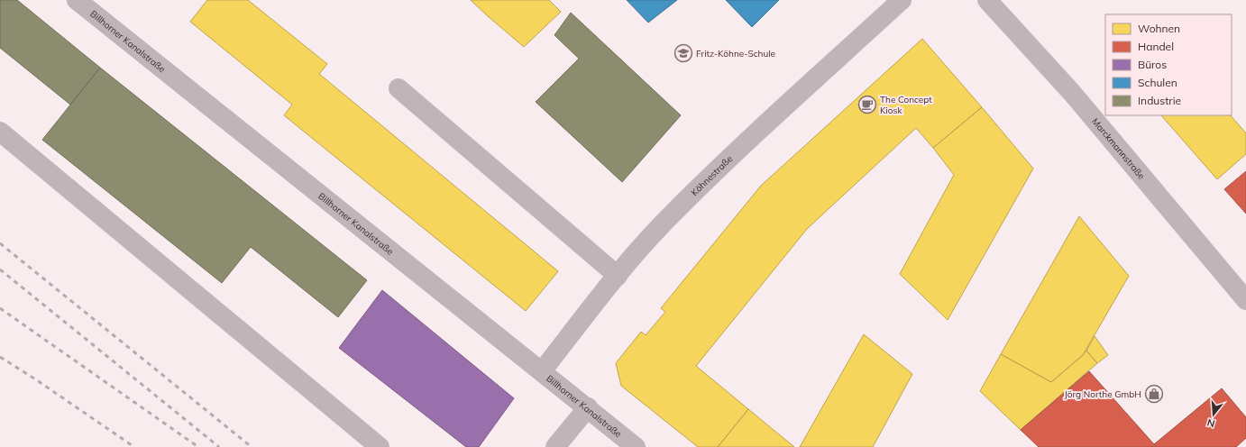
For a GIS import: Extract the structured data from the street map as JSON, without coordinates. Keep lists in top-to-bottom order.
{
  "streets": {
    "street": ["Billhorner Kanalstraße", "Marckmannstraße", "Köhnestraße"]
  },
  "crossings": [
    ["Billhorner Kanalstraße", "Köhnestraße"]
  ],
  "places": {
    "school or university": ["Fritz-Köhne-Schule"],
    "cafe": ["The Concept Kiosk"],
    "shop": ["Jörg Northe GmbH"]
  },
  "legend": [
    "Wohnen",
    "Handel",
    "Büros",
    "Schulen",
    "Industrie"
  ],
  "north": "bottom"
}
